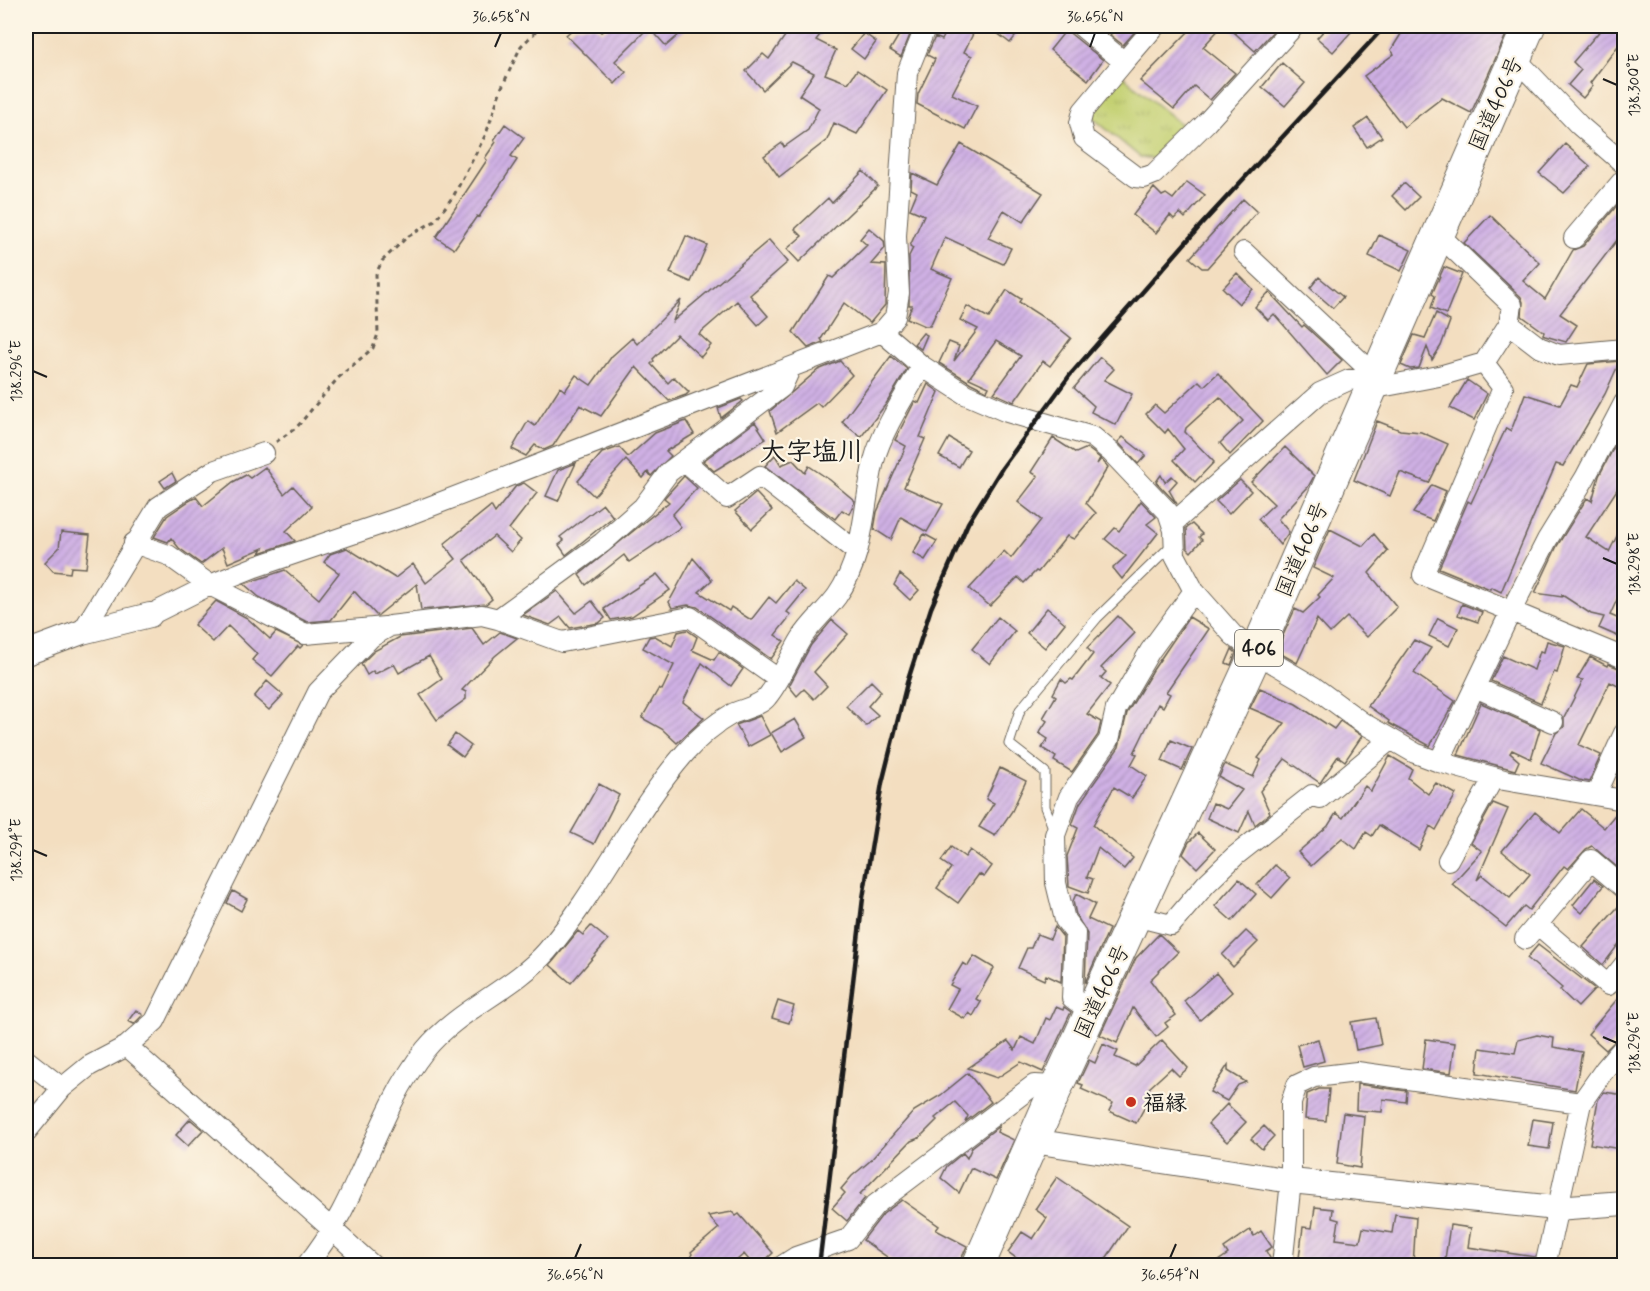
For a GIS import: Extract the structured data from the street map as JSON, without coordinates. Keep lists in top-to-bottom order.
{
  "streets": {
    "highway": ["国道406号", "406"]
  },
  "districts": ["大字塩川"],
  "places": ["福縁"],
  "coordinates": [
    "36.658°N",
    "36.656°N",
    "138.300°E",
    "138.296°E",
    "138.298°E",
    "138.294°E",
    "36.654°N"
  ]
}
